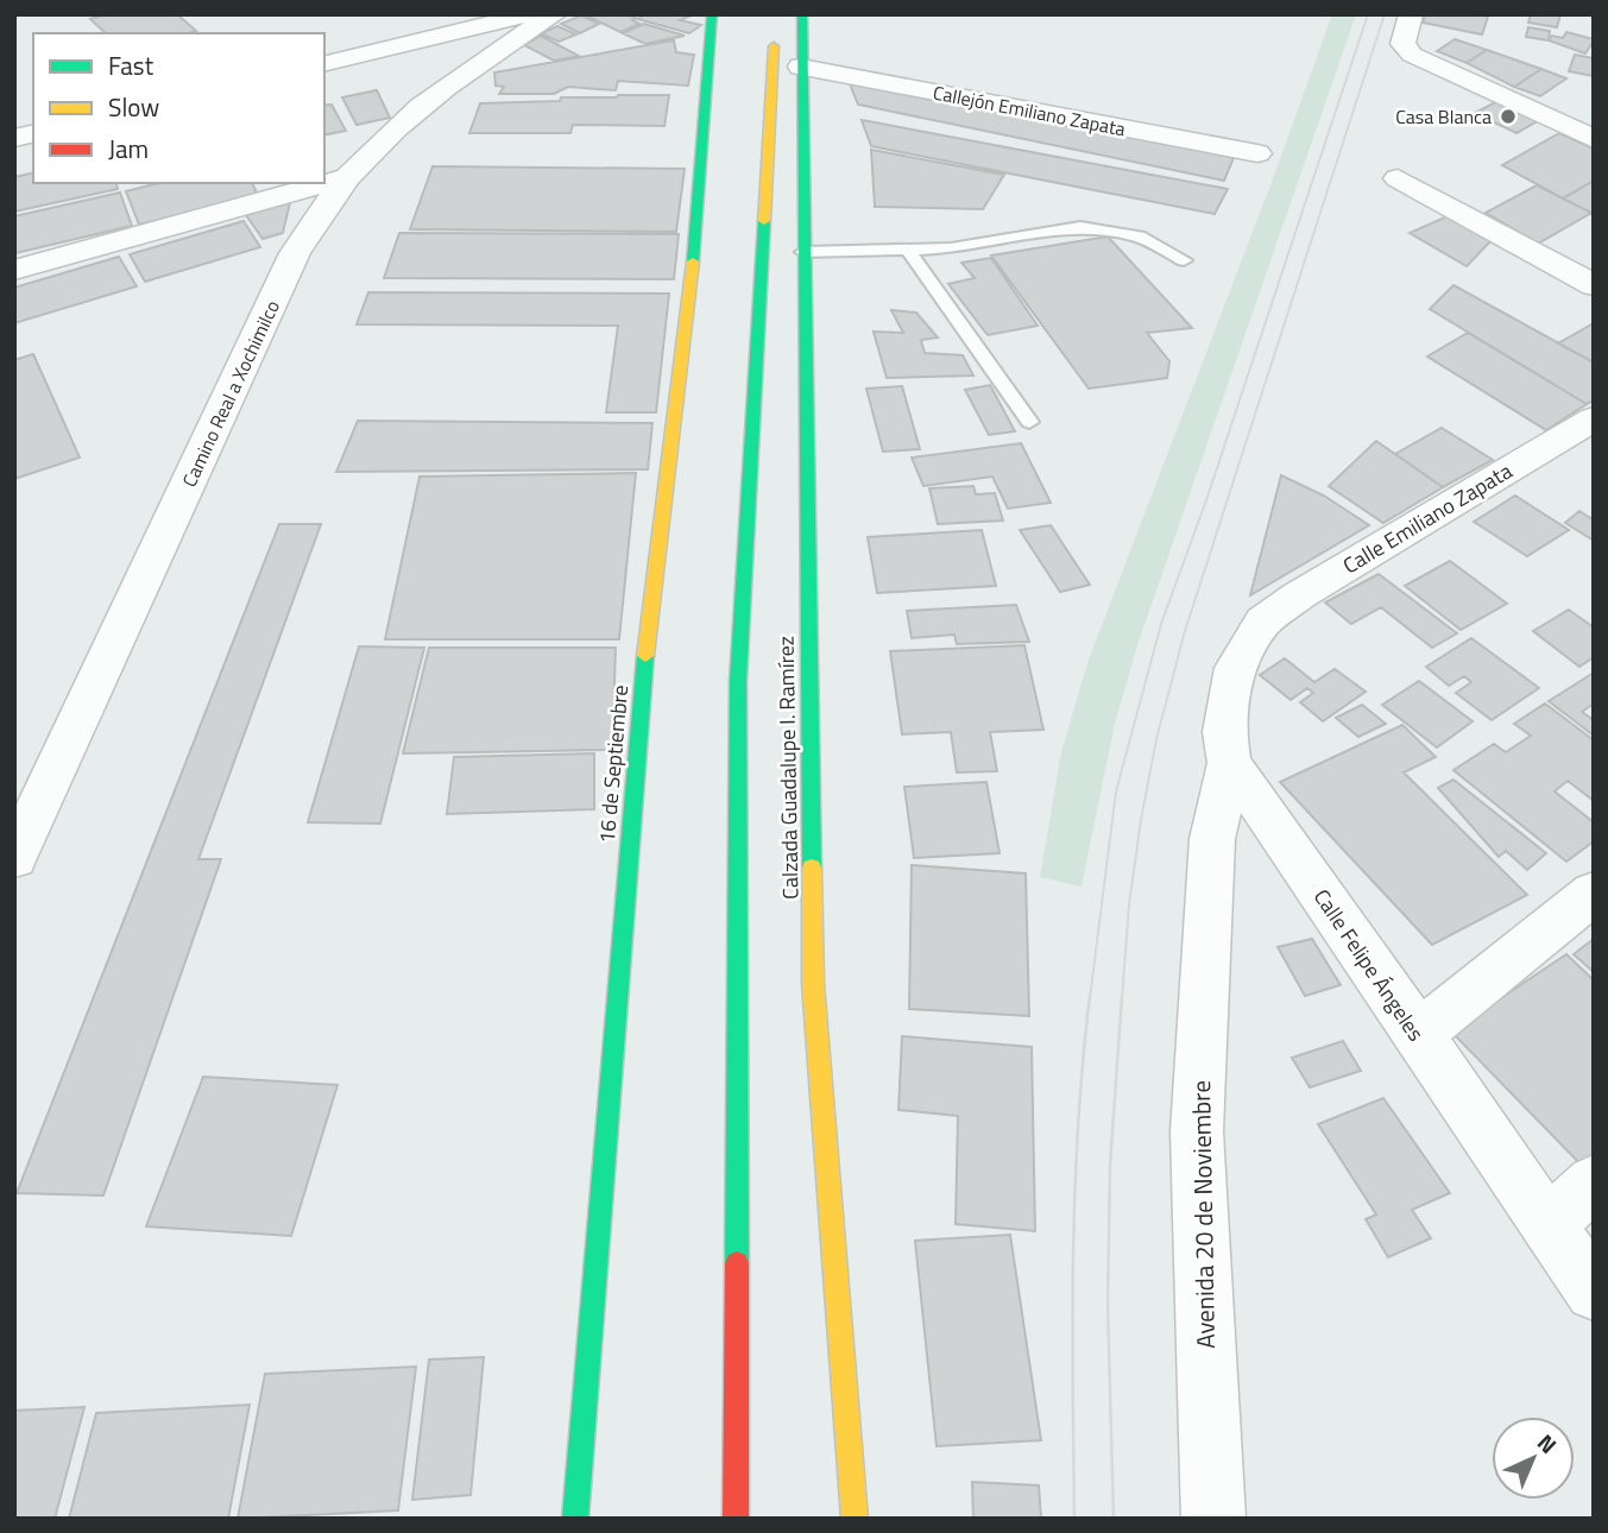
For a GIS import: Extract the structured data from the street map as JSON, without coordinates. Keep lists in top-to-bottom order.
{
  "streets": {
    "main road": ["16 de Septiembre", "Calzada Guadalupe I. Ramírez"],
    "street": [
      "Callejón Emiliano Zapata",
      "Camino Real a Xochimilco",
      "Calle Emiliano Zapata",
      "Calle Felipe Ángeles",
      "Avenida 20 de Noviembre"
    ]
  },
  "crossings": [
    ["Callejón Emiliano Zapata", "Calzada Guadalupe I. Ramírez"],
    ["Calle Emiliano Zapata", "Calle Felipe Ángeles"],
    ["Calle Emiliano Zapata", "Avenida 20 de Noviembre"],
    ["Calle Felipe Ángeles", "Avenida 20 de Noviembre"]
  ],
  "places": ["Casa Blanca"],
  "legend": ["Fast", "Slow", "Jam"],
  "north": "top right"
}
